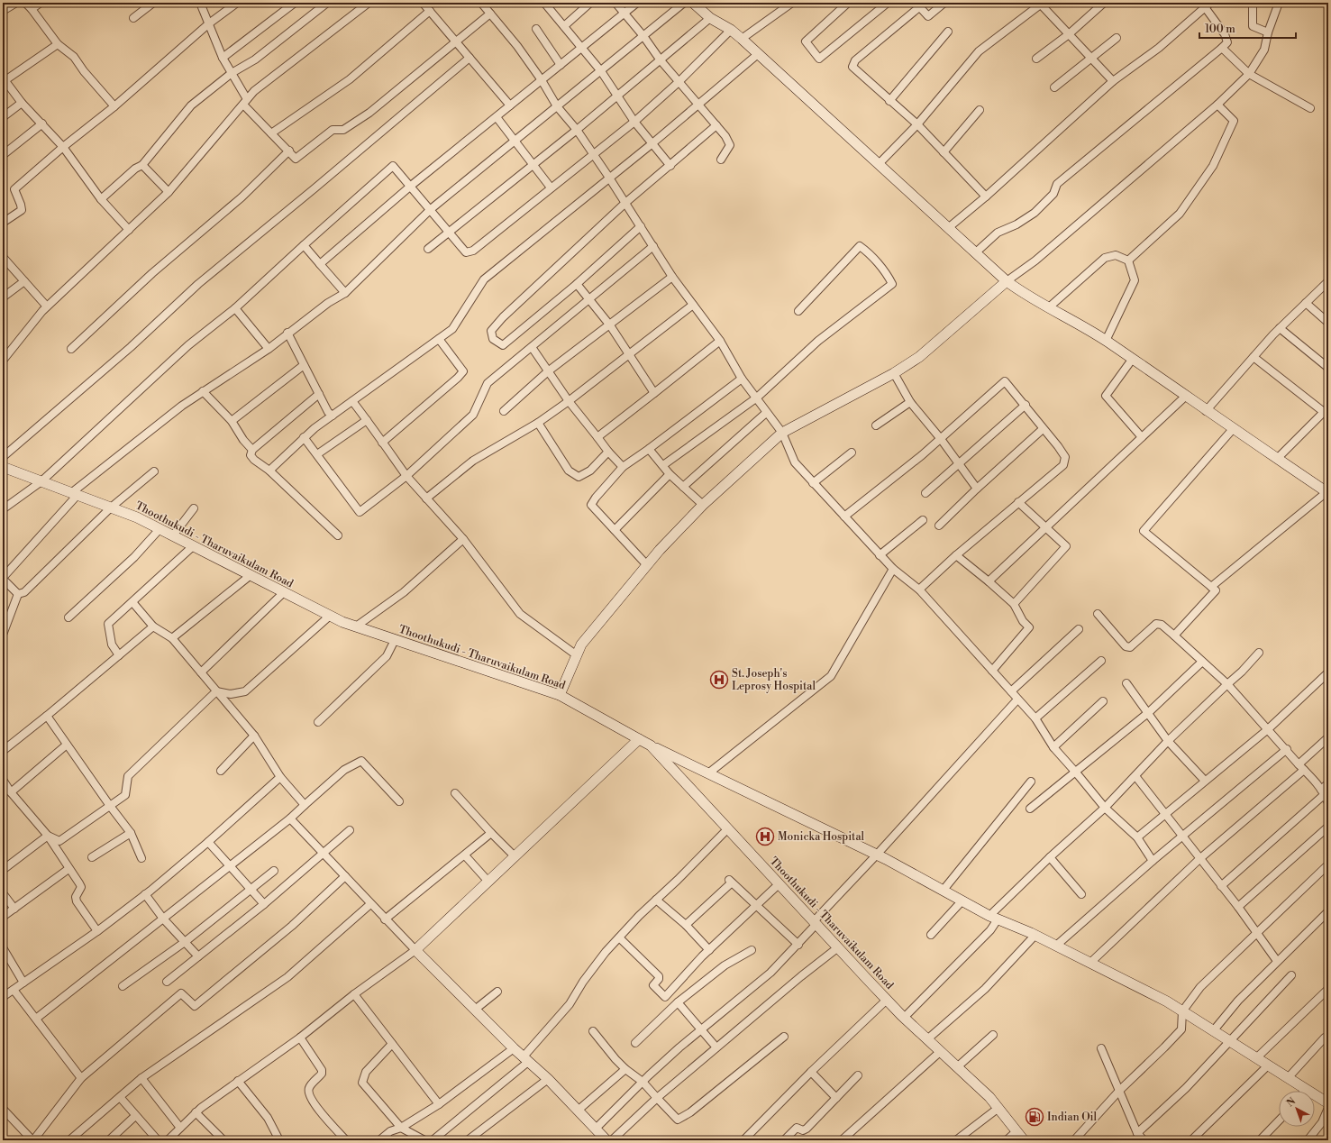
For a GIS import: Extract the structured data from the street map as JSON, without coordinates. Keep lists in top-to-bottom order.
{
  "streets": {
    "main road": ["Thoothukudi - Tharuvaikulam Road"]
  },
  "places": {
    "hospital": ["St. Joseph's Leprosy Hospital", "Monicka Hospital"],
    "fuel station": ["Indian Oil"]
  },
  "scale_bar": "100 m",
  "north": "top left"
}
